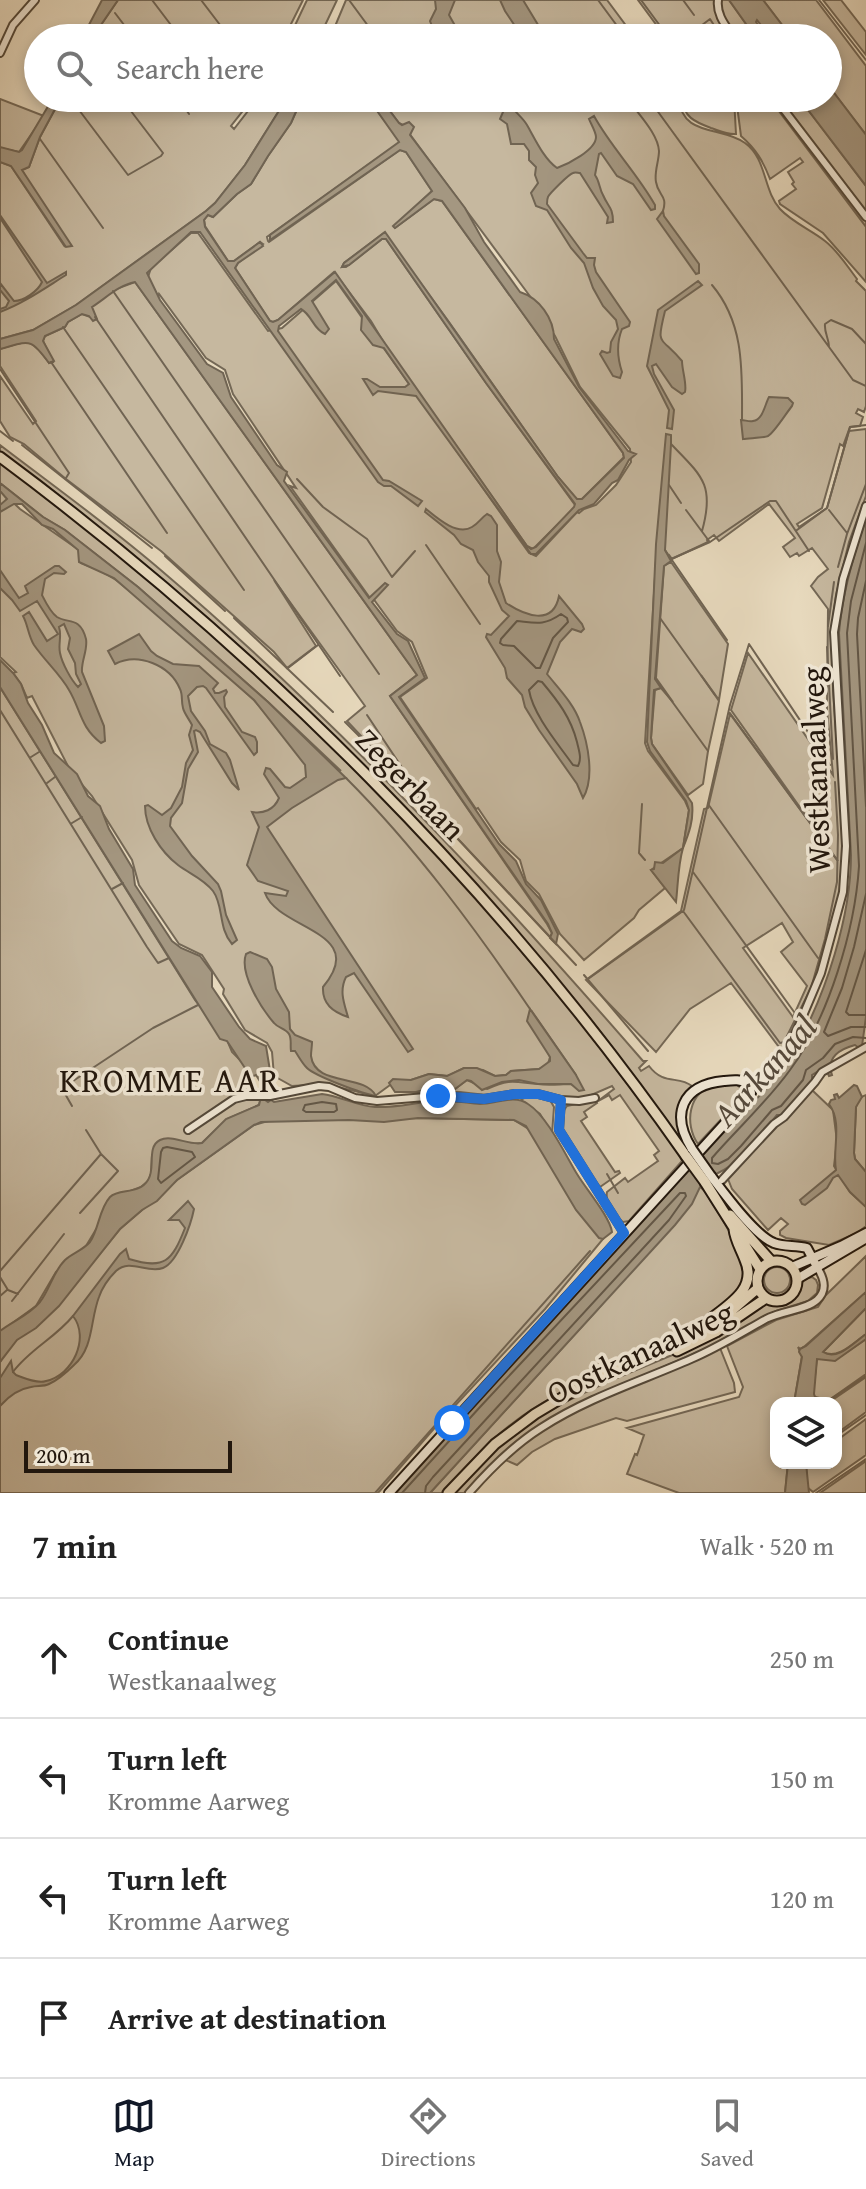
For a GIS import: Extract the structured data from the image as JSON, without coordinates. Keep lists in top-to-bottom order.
{
  "streets": {
    "main road": ["Zegerbaan", "Oostkanaalweg"],
    "street": ["Westkanaalweg"]
  },
  "crossings": [
    ["Westkanaalweg", "Zegerbaan"],
    ["Zegerbaan", "Oostkanaalweg"]
  ],
  "districts": ["KROMME AAR"],
  "water": ["Aarkanaal"],
  "scale_bar": "200 m",
  "page": {
    "search": "Search here",
    "scale": "200 m",
    "heading": ["7 min", "Walk · 520 m"],
    "list": [
      ["Continue", "Westkanaalweg", "250 m"],
      ["Turn left", "Kromme Aarweg", "150 m"],
      ["Turn left", "Kromme Aarweg", "120 m"],
      "Arrive at destination"
    ],
    "nav": ["Map", "Directions", "Saved"]
  }
}
